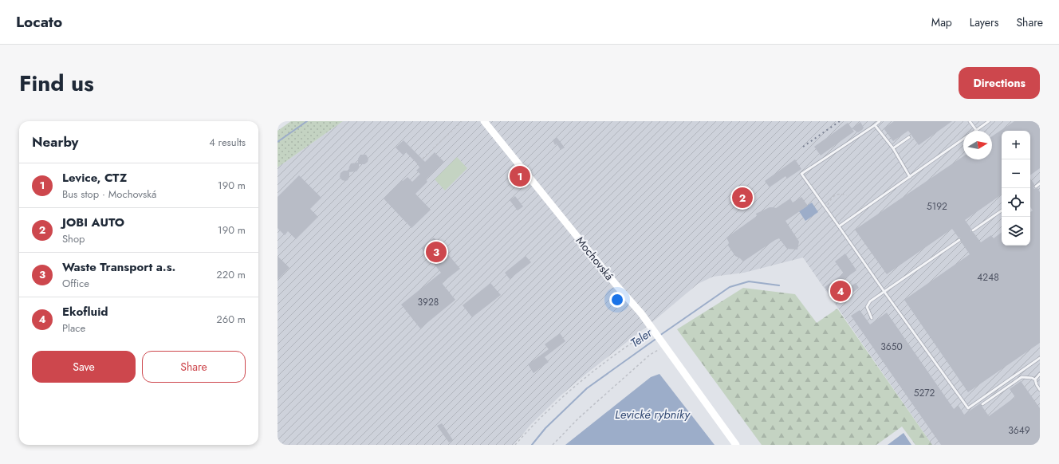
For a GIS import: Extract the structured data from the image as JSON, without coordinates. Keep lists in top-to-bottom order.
{
  "streets": {
    "street": ["Mochovská"]
  },
  "water": ["Teler", "Levické rybníky"],
  "house_numbers": [
    "5192",
    "4248",
    "3928",
    "3650",
    "5272",
    "3649"
  ],
  "north": "right",
  "page": {
    "header": "Locato",
    "nav": ["Map", "Layers", "Share"],
    "title": "Find us",
    "buttons": [
      "Directions",
      ["Save", "Share"]
    ],
    "heading": ["Nearby", "4 results"],
    "map_buttons": ["+", "−"],
    "list": [
      {
        "mark": "1",
        "name": "Levice, CTZ",
        "note": "Bus stop · Mochovská",
        "value": "190 m"
      },
      {
        "mark": "2",
        "name": "JOBI AUTO",
        "note": "Shop",
        "value": "190 m"
      },
      {
        "mark": "3",
        "name": "Waste Transport a.s.",
        "note": "Office",
        "value": "220 m"
      },
      {
        "mark": "4",
        "name": "Ekofluid",
        "note": "Place",
        "value": "260 m"
      }
    ],
    "pins": [
      "1",
      "2",
      "3",
      "4"
    ]
  }
}
